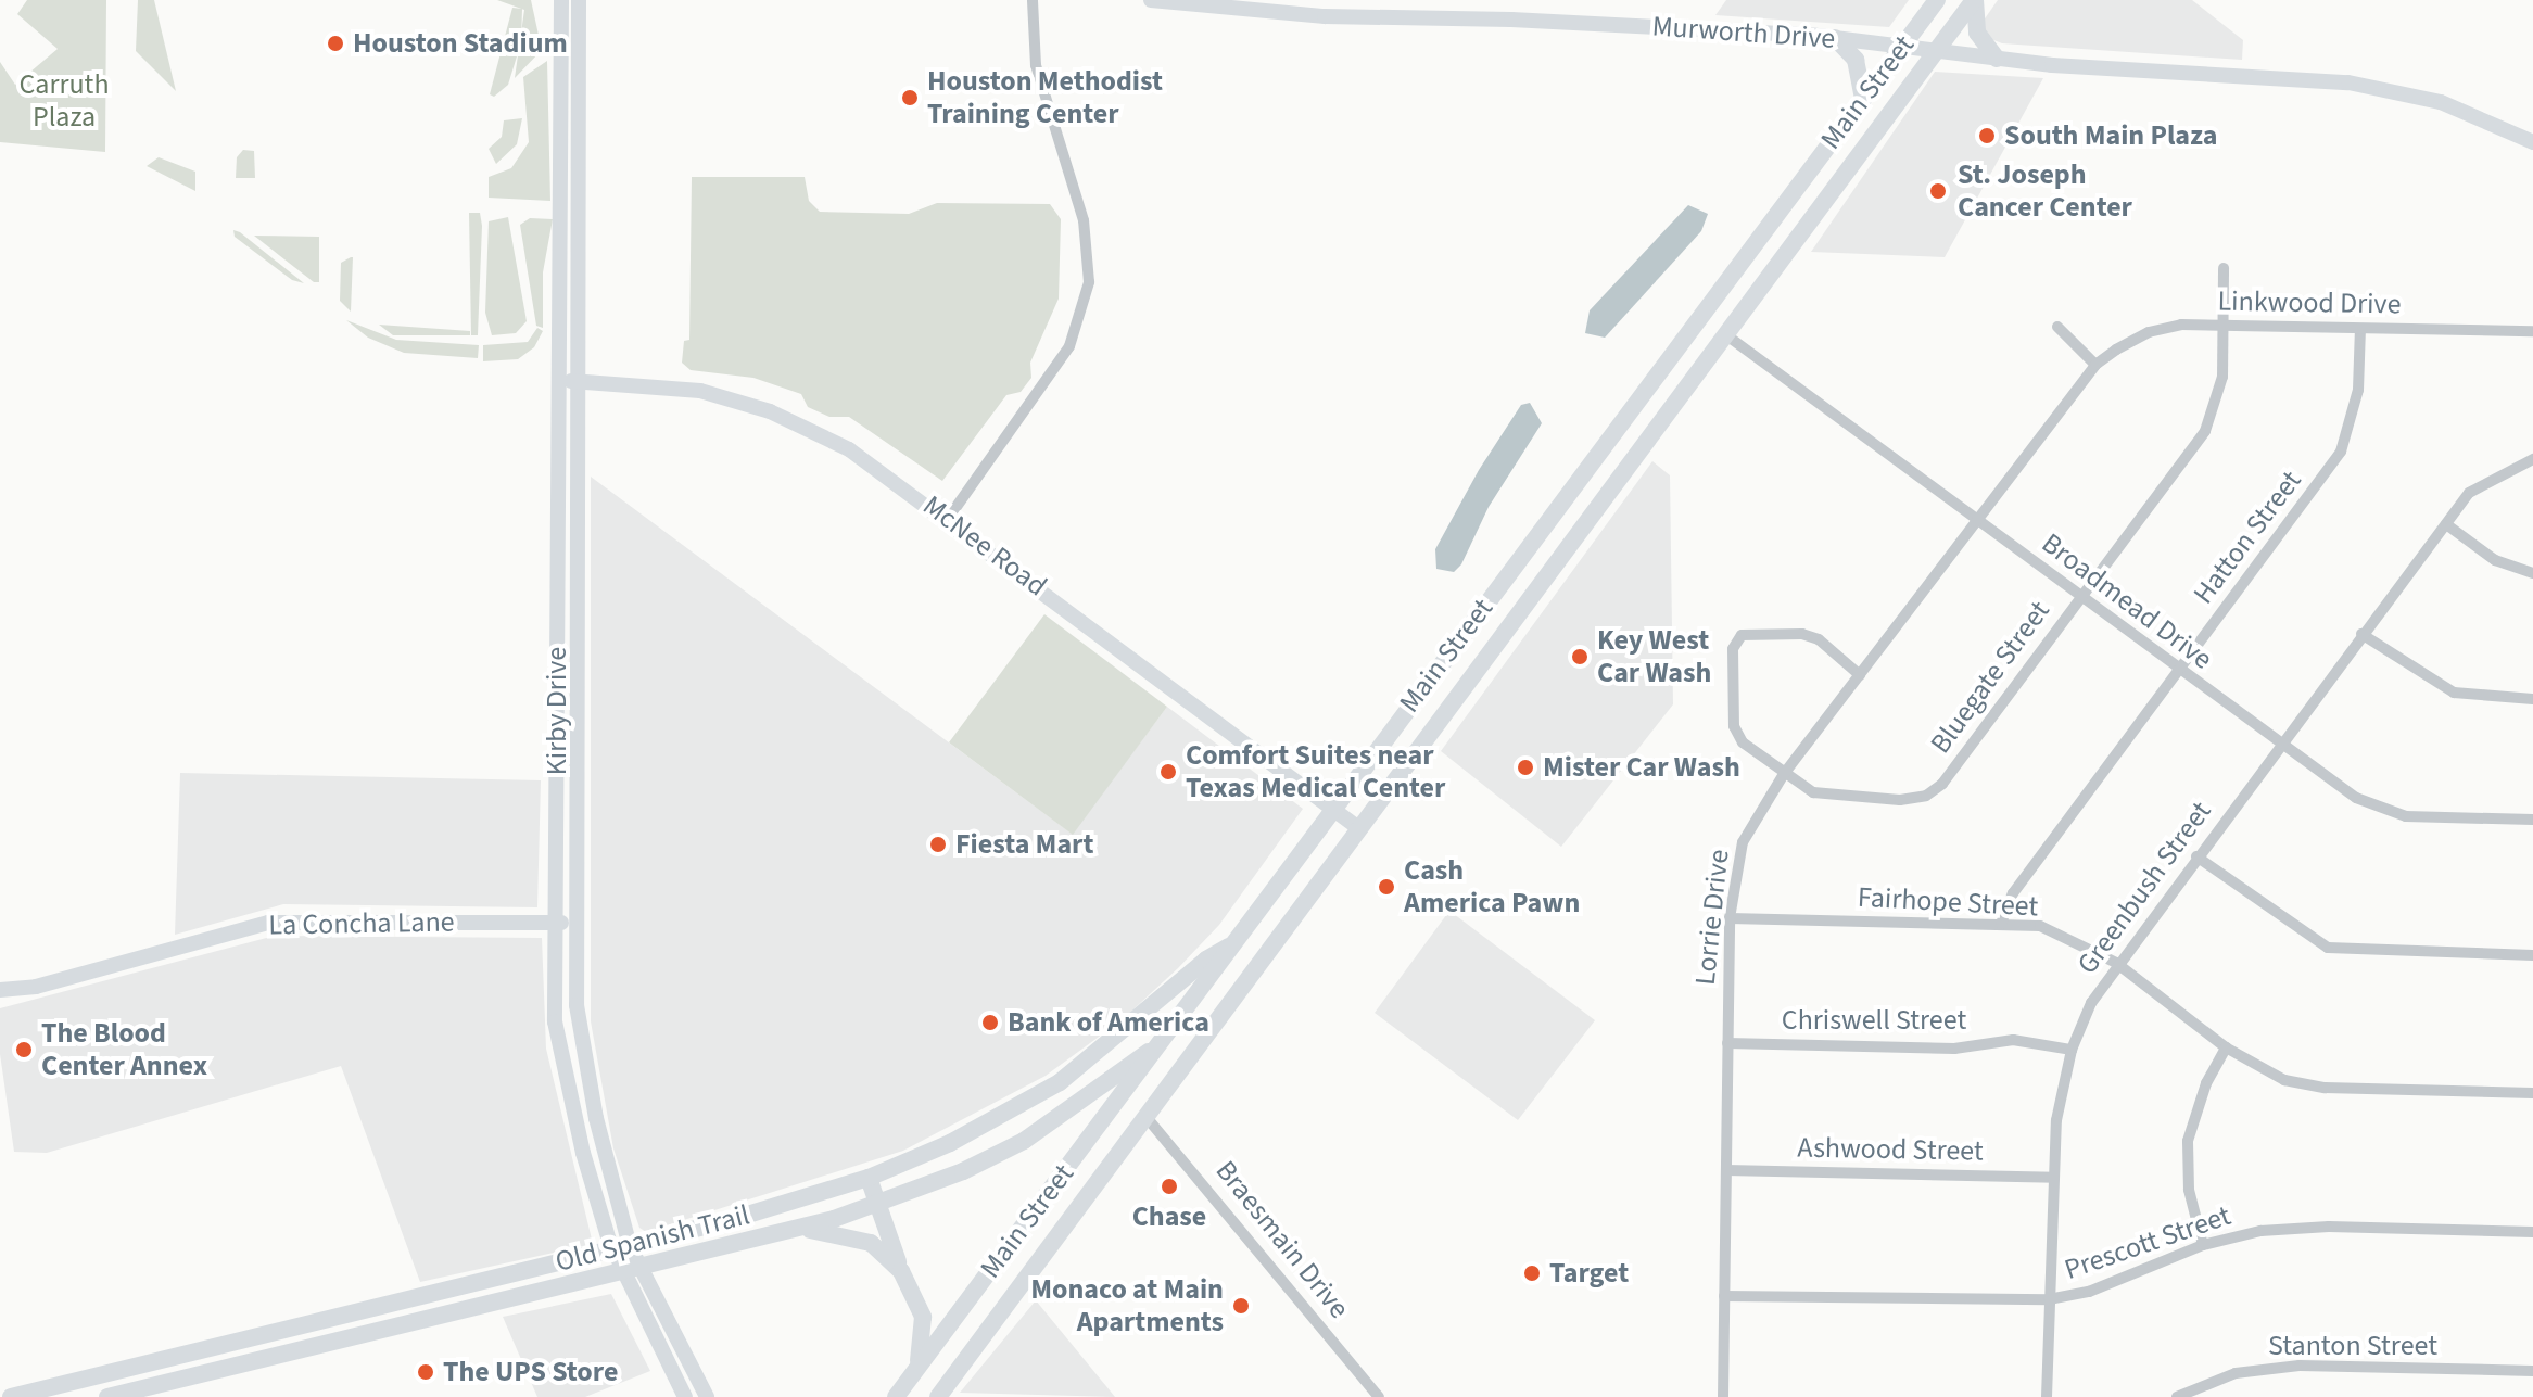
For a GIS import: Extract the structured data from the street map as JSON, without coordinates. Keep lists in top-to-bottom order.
{
  "streets": {
    "main road": ["Main Street", "Old Spanish Trail"],
    "street": [
      "Murworth Drive",
      "Linkwood Drive",
      "Hatton Street",
      "McNee Road",
      "Broadmead Drive",
      "Bluegate Street",
      "Kirby Drive",
      "Greenbush Street",
      "Fairhope Street",
      "Lorrie Drive",
      "La Concha Lane",
      "Chriswell Street",
      "Ashwood Street",
      "Braesmain Drive",
      "Prescott Street",
      "Stanton Street"
    ]
  },
  "crossings": [
    ["Murworth Drive", "Main Street"],
    ["Main Street", "McNee Road"],
    ["Main Street", "Broadmead Drive"],
    ["Main Street", "Old Spanish Trail"],
    ["Main Street", "Braesmain Drive"],
    ["Linkwood Drive", "Hatton Street"],
    ["Linkwood Drive", "Broadmead Drive"],
    ["Linkwood Drive", "Bluegate Street"],
    ["Linkwood Drive", "Lorrie Drive"],
    ["Hatton Street", "Broadmead Drive"],
    ["Hatton Street", "Fairhope Street"],
    ["McNee Road", "Kirby Drive"],
    ["Broadmead Drive", "Bluegate Street"],
    ["Broadmead Drive", "Greenbush Street"],
    ["Broadmead Drive", "Lorrie Drive"],
    ["Bluegate Street", "Lorrie Drive"],
    ["Kirby Drive", "La Concha Lane"],
    ["Kirby Drive", "Old Spanish Trail"],
    ["Greenbush Street", "Fairhope Street"],
    ["Greenbush Street", "Chriswell Street"],
    ["Greenbush Street", "Ashwood Street"],
    ["Greenbush Street", "Prescott Street"],
    ["Fairhope Street", "Lorrie Drive"],
    ["Lorrie Drive", "Chriswell Street"],
    ["Lorrie Drive", "Ashwood Street"],
    ["Lorrie Drive", "Prescott Street"]
  ],
  "parks": ["Carruth Plaza"],
  "places": [
    "Houston Stadium",
    "Houston Methodist Training Center",
    "South Main Plaza",
    "St. Joseph Cancer Center",
    "Key West Car Wash",
    "Mister Car Wash",
    "Comfort Suites near Texas Medical Center",
    "Fiesta Mart",
    "Cash America Pawn",
    "Bank of America",
    "The Blood Center Annex",
    "Chase",
    "Target",
    "Monaco at Main Apartments",
    "The UPS Store"
  ]
}
